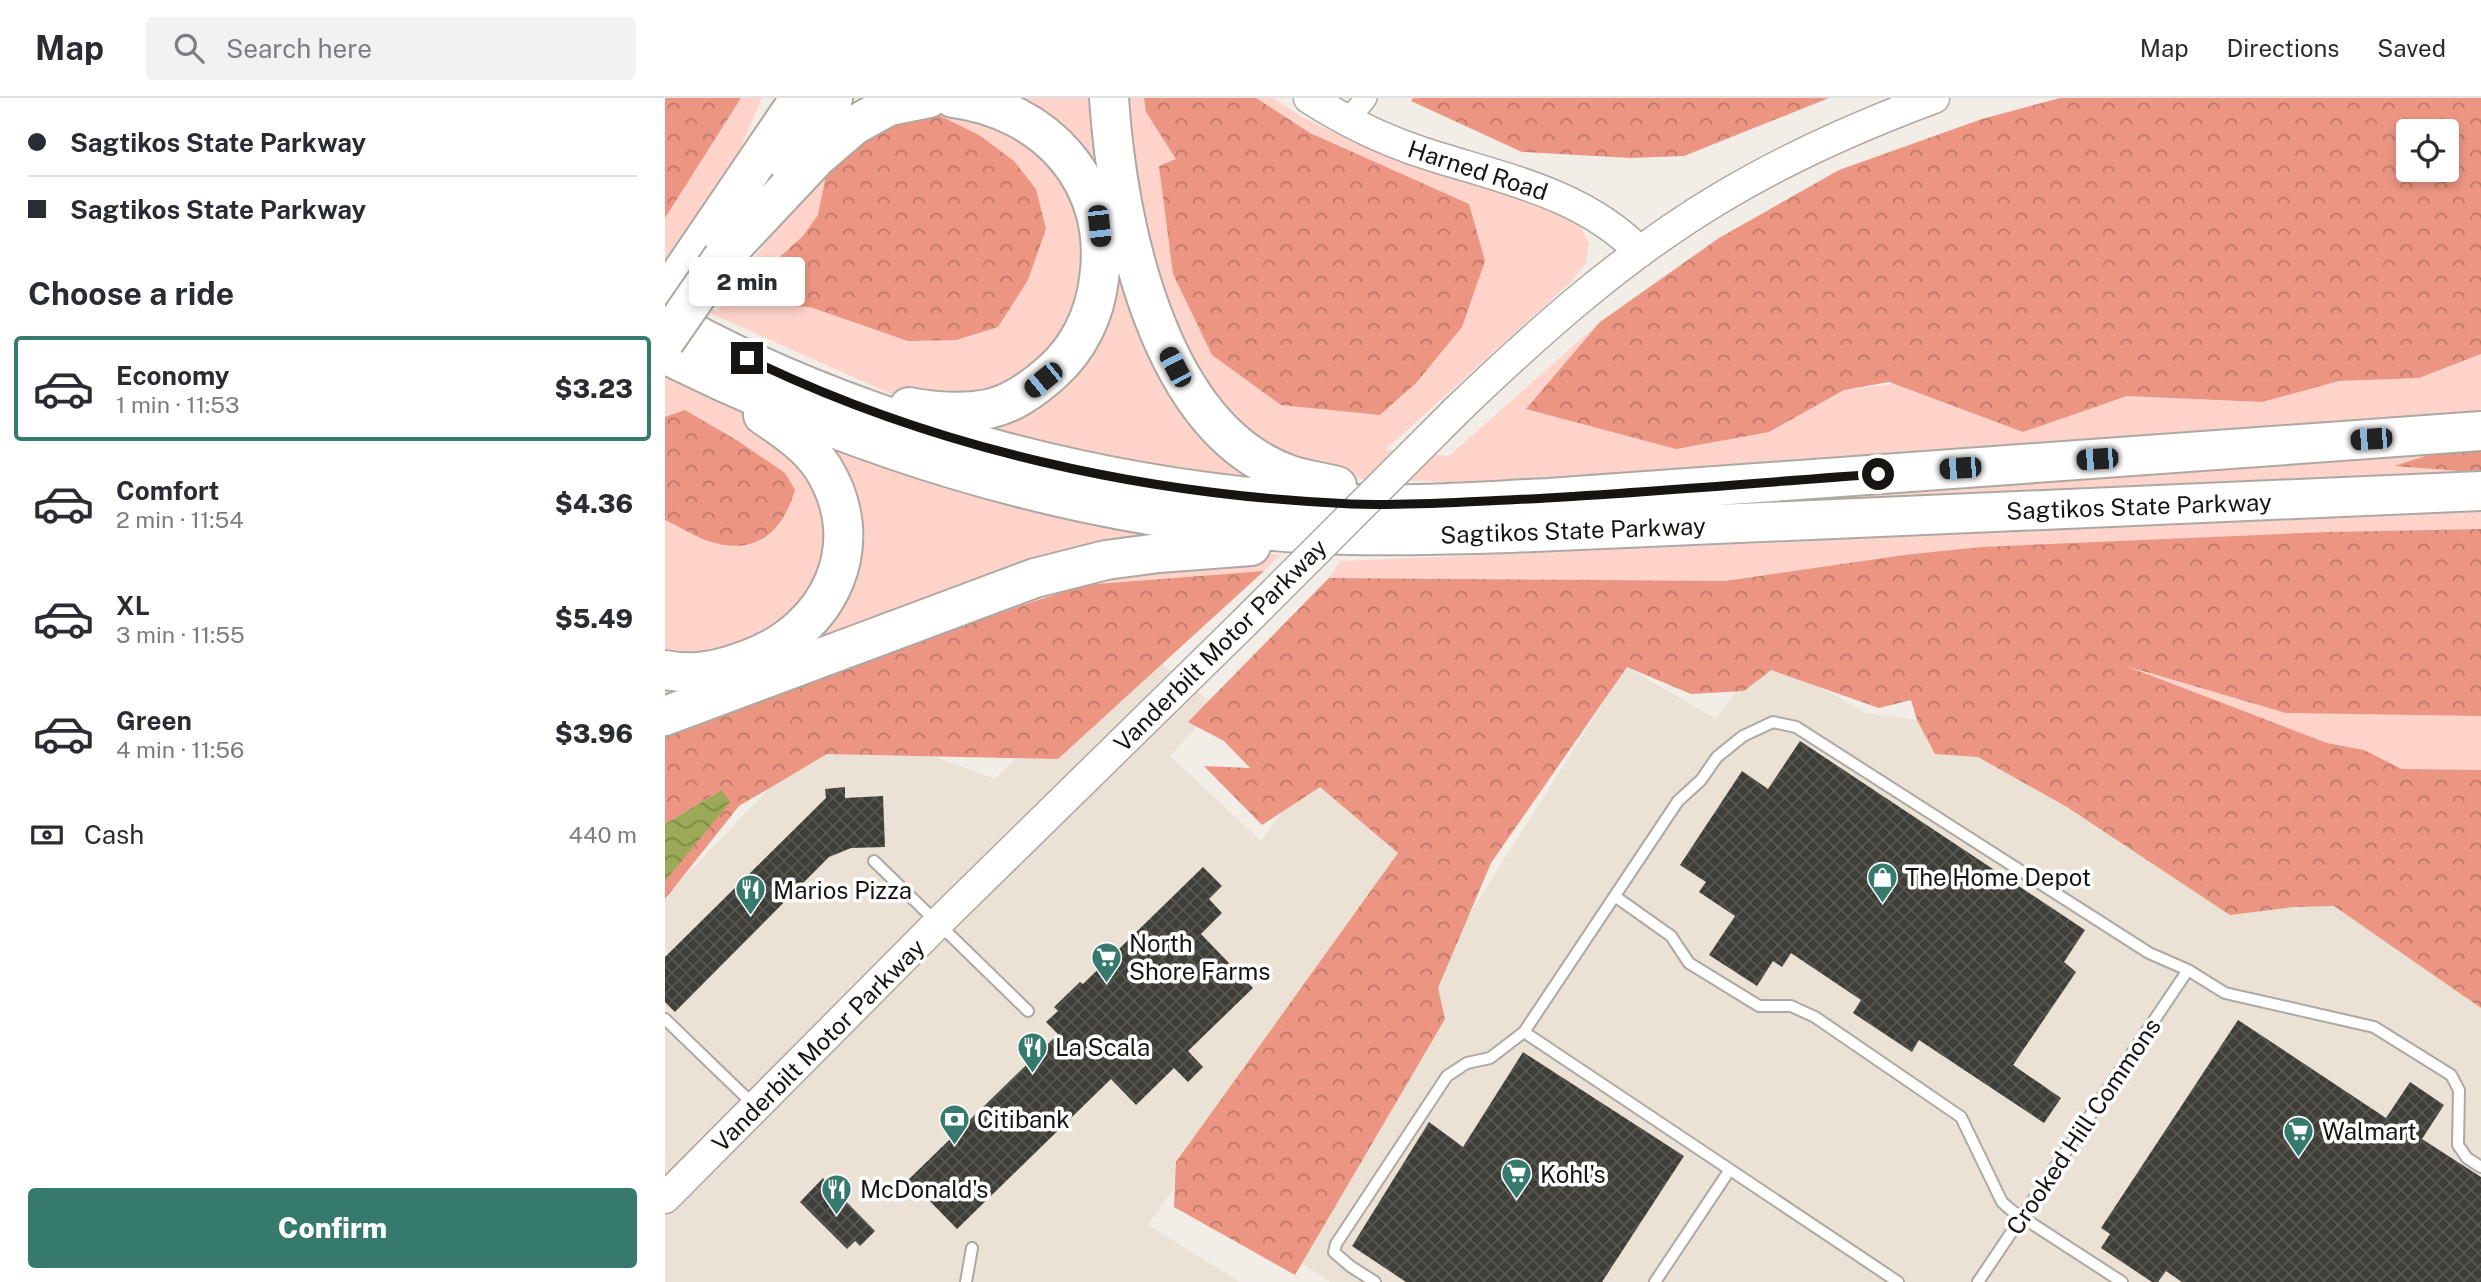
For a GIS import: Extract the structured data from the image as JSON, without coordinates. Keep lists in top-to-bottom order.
{
  "streets": {
    "highway": ["Sagtikos State Parkway"],
    "main road": ["Harned Road", "Vanderbilt Motor Parkway"],
    "lane": ["Crooked Hill Commons"]
  },
  "crossings": [
    ["Harned Road", "Vanderbilt Motor Parkway"]
  ],
  "places": {
    "shop": ["The Home Depot"],
    "restaurant": ["Marios Pizza", "La Scala", "McDonald's"],
    "supermarket": ["North Shore Farms", "Walmart", "Kohl's"],
    "bank": ["Citibank"]
  },
  "page": {
    "header": "Map",
    "search": "Search here",
    "nav": ["Map", "Directions", "Saved"],
    "banner": ["Sagtikos State Parkway", "Sagtikos State Parkway"],
    "heading": "Choose a ride",
    "bubble": "2 min",
    "list": [
      {
        "name": "Economy",
        "note": "1 min · 11:53",
        "value": "$3.23"
      },
      {
        "name": "Comfort",
        "note": "2 min · 11:54",
        "value": "$4.36"
      },
      {
        "name": "XL",
        "note": "3 min · 11:55",
        "value": "$5.49"
      },
      {
        "name": "Green",
        "note": "4 min · 11:56",
        "value": "$3.96"
      }
    ],
    "pay": ["Cash", "440 m"],
    "buttons": "Confirm"
  }
}
